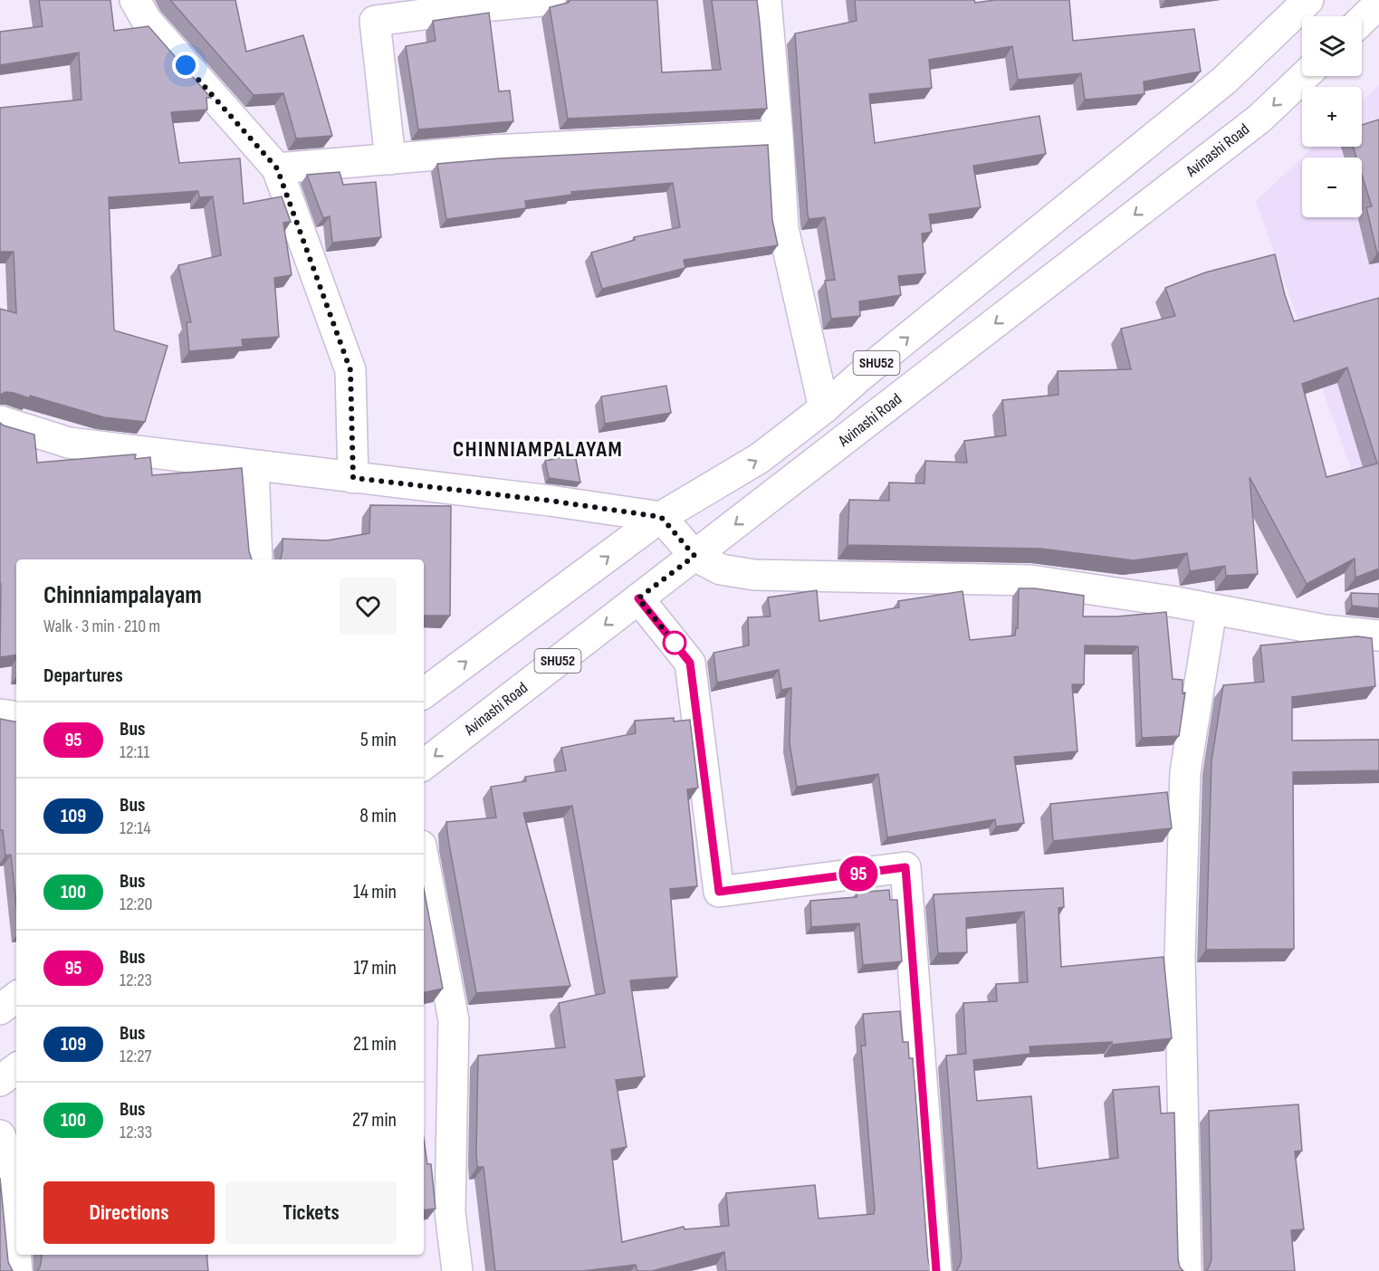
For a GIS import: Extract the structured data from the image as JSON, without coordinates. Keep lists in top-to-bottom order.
{
  "streets": {
    "street": ["Avinashi Road", "SHU52"]
  },
  "districts": ["CHINNIAMPALAYAM"],
  "lines": ["bus line 95"],
  "page": {
    "on_map": "95",
    "map_buttons": ["+", "−"],
    "heading": [
      ["Chinniampalayam", "Walk · 3 min · 210 m"],
      "Departures"
    ],
    "list": [
      {
        "mark": "95",
        "name": "Bus",
        "note": "12:11",
        "value": "5 min"
      },
      {
        "mark": "109",
        "name": "Bus",
        "note": "12:14",
        "value": "8 min"
      },
      {
        "mark": "100",
        "name": "Bus",
        "note": "12:20",
        "value": "14 min"
      },
      {
        "mark": "95",
        "name": "Bus",
        "note": "12:23",
        "value": "17 min"
      },
      {
        "mark": "109",
        "name": "Bus",
        "note": "12:27",
        "value": "21 min"
      },
      {
        "mark": "100",
        "name": "Bus",
        "note": "12:33",
        "value": "27 min"
      }
    ],
    "buttons": ["Directions", "Tickets"]
  }
}
